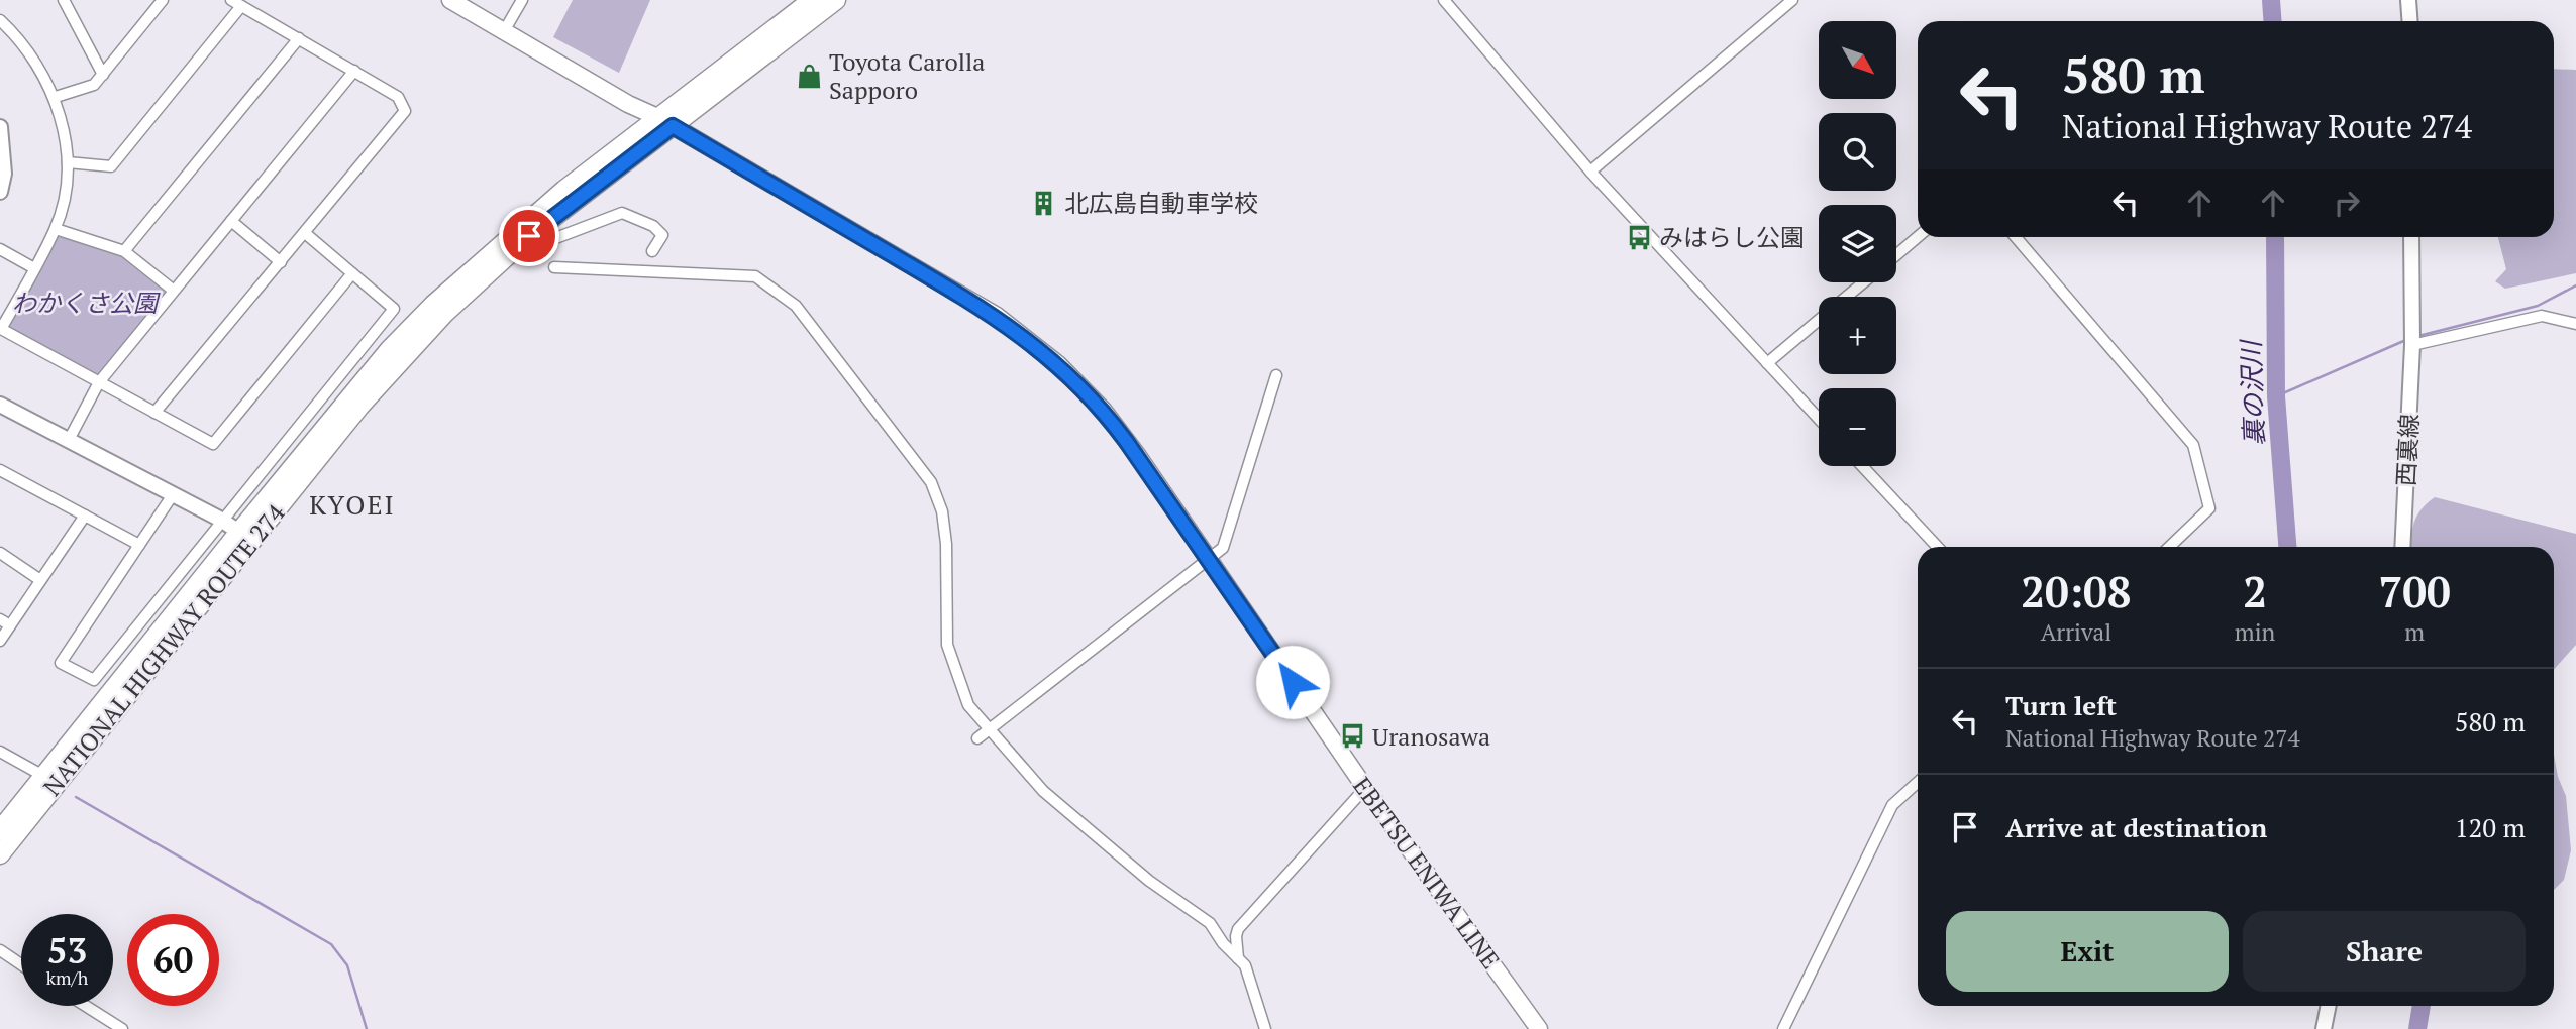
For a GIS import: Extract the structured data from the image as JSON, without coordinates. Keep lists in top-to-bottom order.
{
  "streets": {
    "highway": ["NATIONAL HIGHWAY ROUTE 274"],
    "main road": ["EBETSU ENIWA LINE"],
    "street": ["西裏線"]
  },
  "crossings": [
    ["NATIONAL HIGHWAY ROUTE 274", "EBETSU ENIWA LINE"]
  ],
  "districts": ["KYOEI"],
  "water": ["裏の沢川"],
  "parks": ["わかくさ公園"],
  "places": {
    "shop": ["Toyota Carolla Sapporo"],
    "building": ["北広島自動車学校"],
    "bus stop": ["みはらし公園", "Uranosawa"]
  },
  "north": "bottom right",
  "page": {
    "map_buttons": ["+", "−"],
    "turn": ["580 m", "National Highway Route 274"],
    "eta": [
      "20:08",
      "Arrival",
      "2",
      "min",
      "700",
      "m"
    ],
    "list": [
      {
        "name": "Turn left",
        "note": "National Highway Route 274",
        "value": "580 m"
      },
      {
        "name": "Arrive at destination",
        "value": "120 m"
      }
    ],
    "buttons": ["Exit", "Share"],
    "speed": "53 km/h",
    "limit": "60"
  }
}
